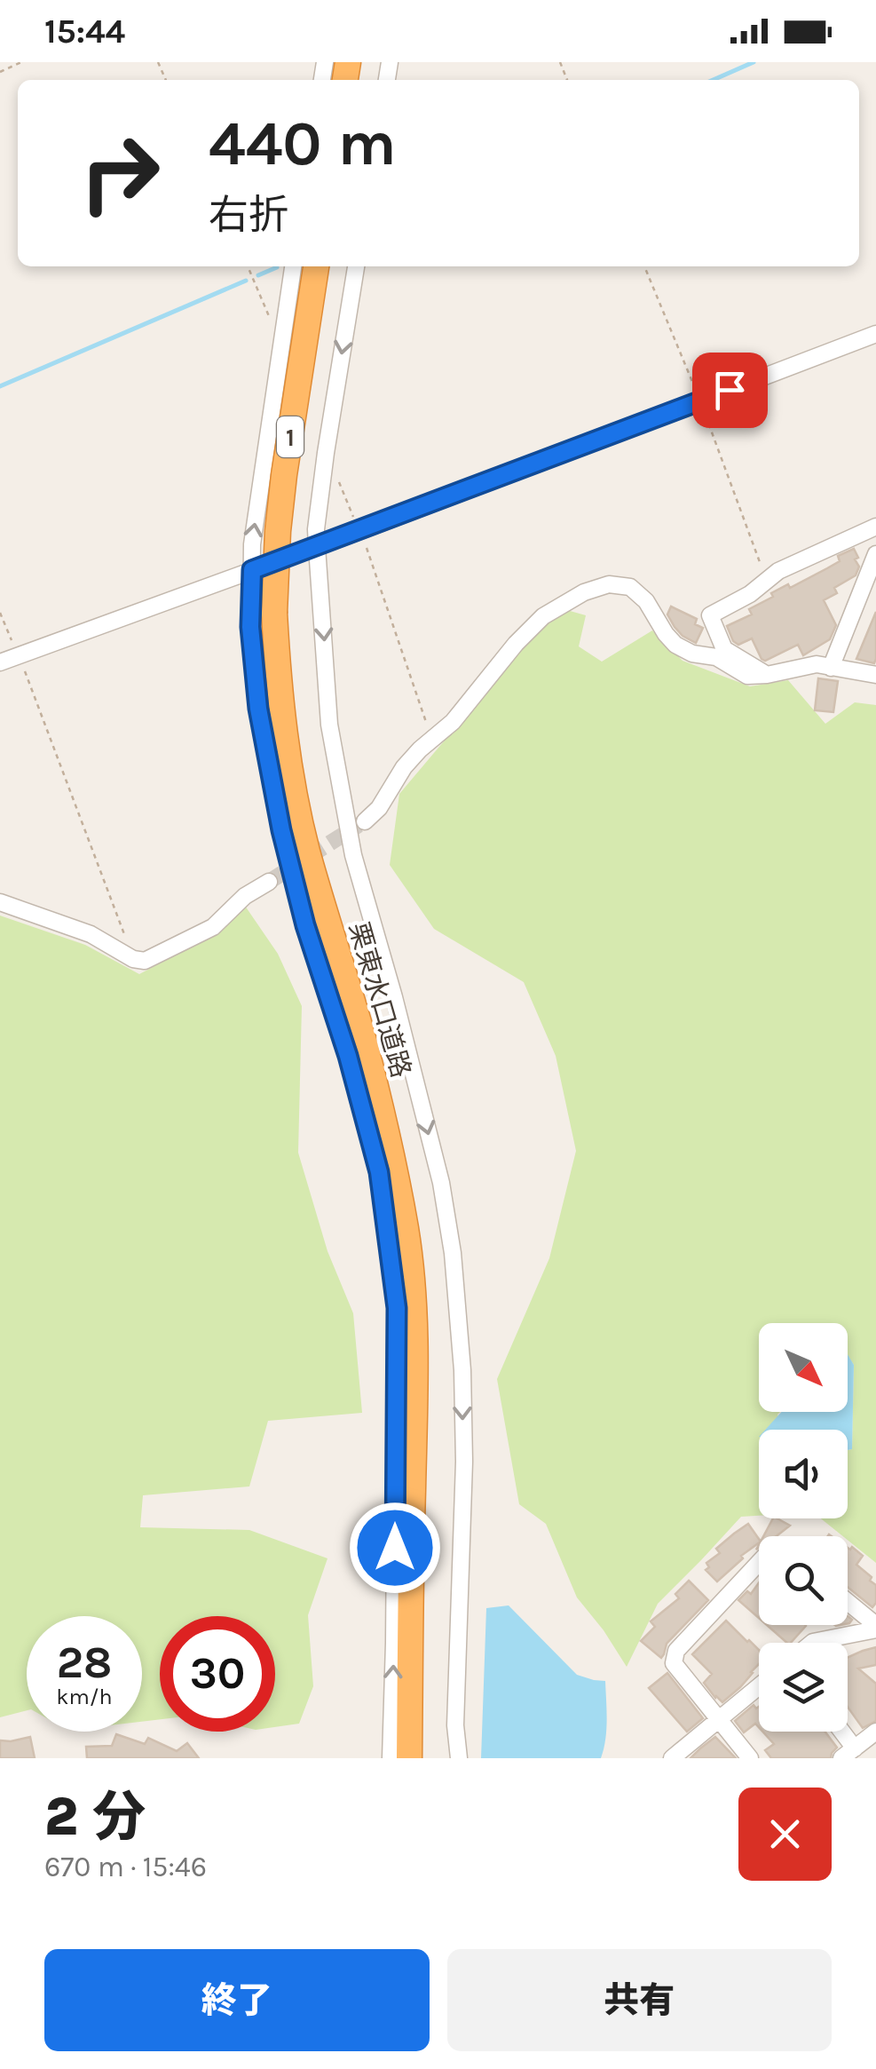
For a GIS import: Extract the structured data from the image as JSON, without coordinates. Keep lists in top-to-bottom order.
{
  "streets": {
    "highway": ["1", "栗東水口道路"]
  },
  "north": "bottom right",
  "page": {
    "status": "15:44",
    "turn": ["440 m", "右折"],
    "speed": "28 km/h",
    "limit": "30",
    "heading": ["2 分", "670 m · 15:46"],
    "buttons": ["終了", "共有"]
  }
}
